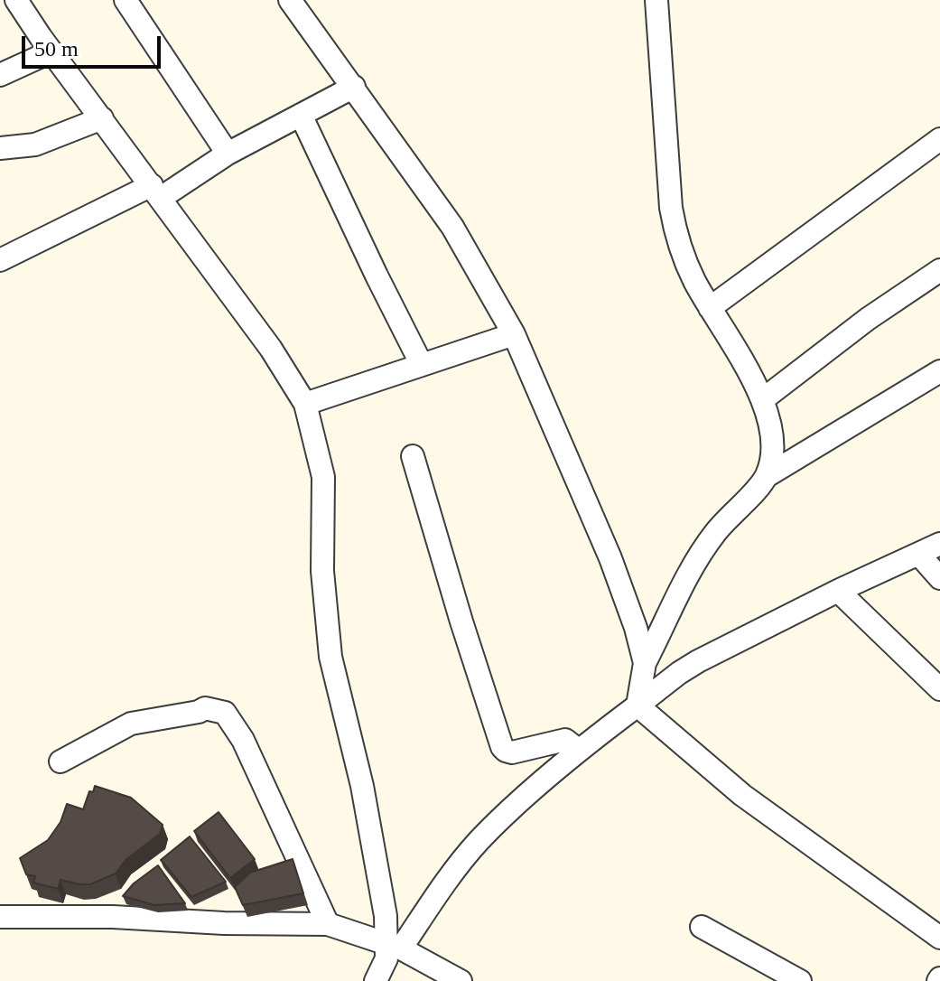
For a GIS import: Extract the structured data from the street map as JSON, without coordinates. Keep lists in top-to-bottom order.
{
  "scale_bar": "50 m"
}
